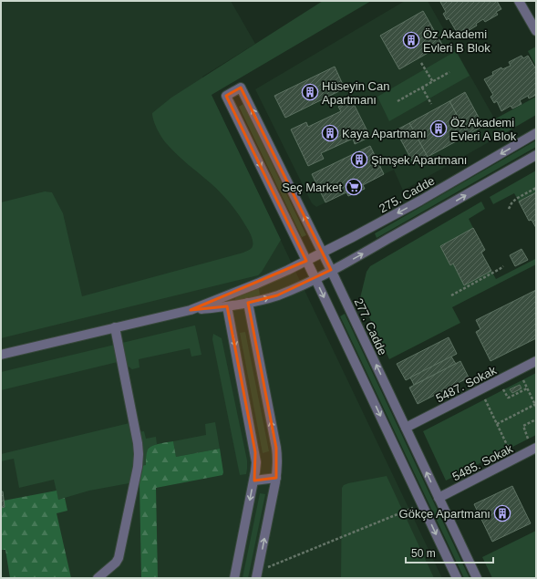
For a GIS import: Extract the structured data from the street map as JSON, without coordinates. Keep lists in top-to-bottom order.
{
  "streets": {
    "street": [
      "275. Cadde",
      "277. Cadde",
      "5487. Sokak",
      "5485. Sokak"
    ]
  },
  "crossings": [
    ["275. Cadde", "277. Cadde"],
    ["277. Cadde", "5487. Sokak"],
    ["277. Cadde", "5485. Sokak"]
  ],
  "places": {
    "building": [
      "Öz Akademi Evleri B Blok",
      "Hüseyin Can Apartmanı",
      "Öz Akademi Evleri A Blok",
      "Kaya Apartmanı",
      "Şimşek Apartmanı",
      "Gökçe Apartmanı"
    ],
    "supermarket": ["Seç Market"]
  },
  "scale_bar": "50 m"
}
